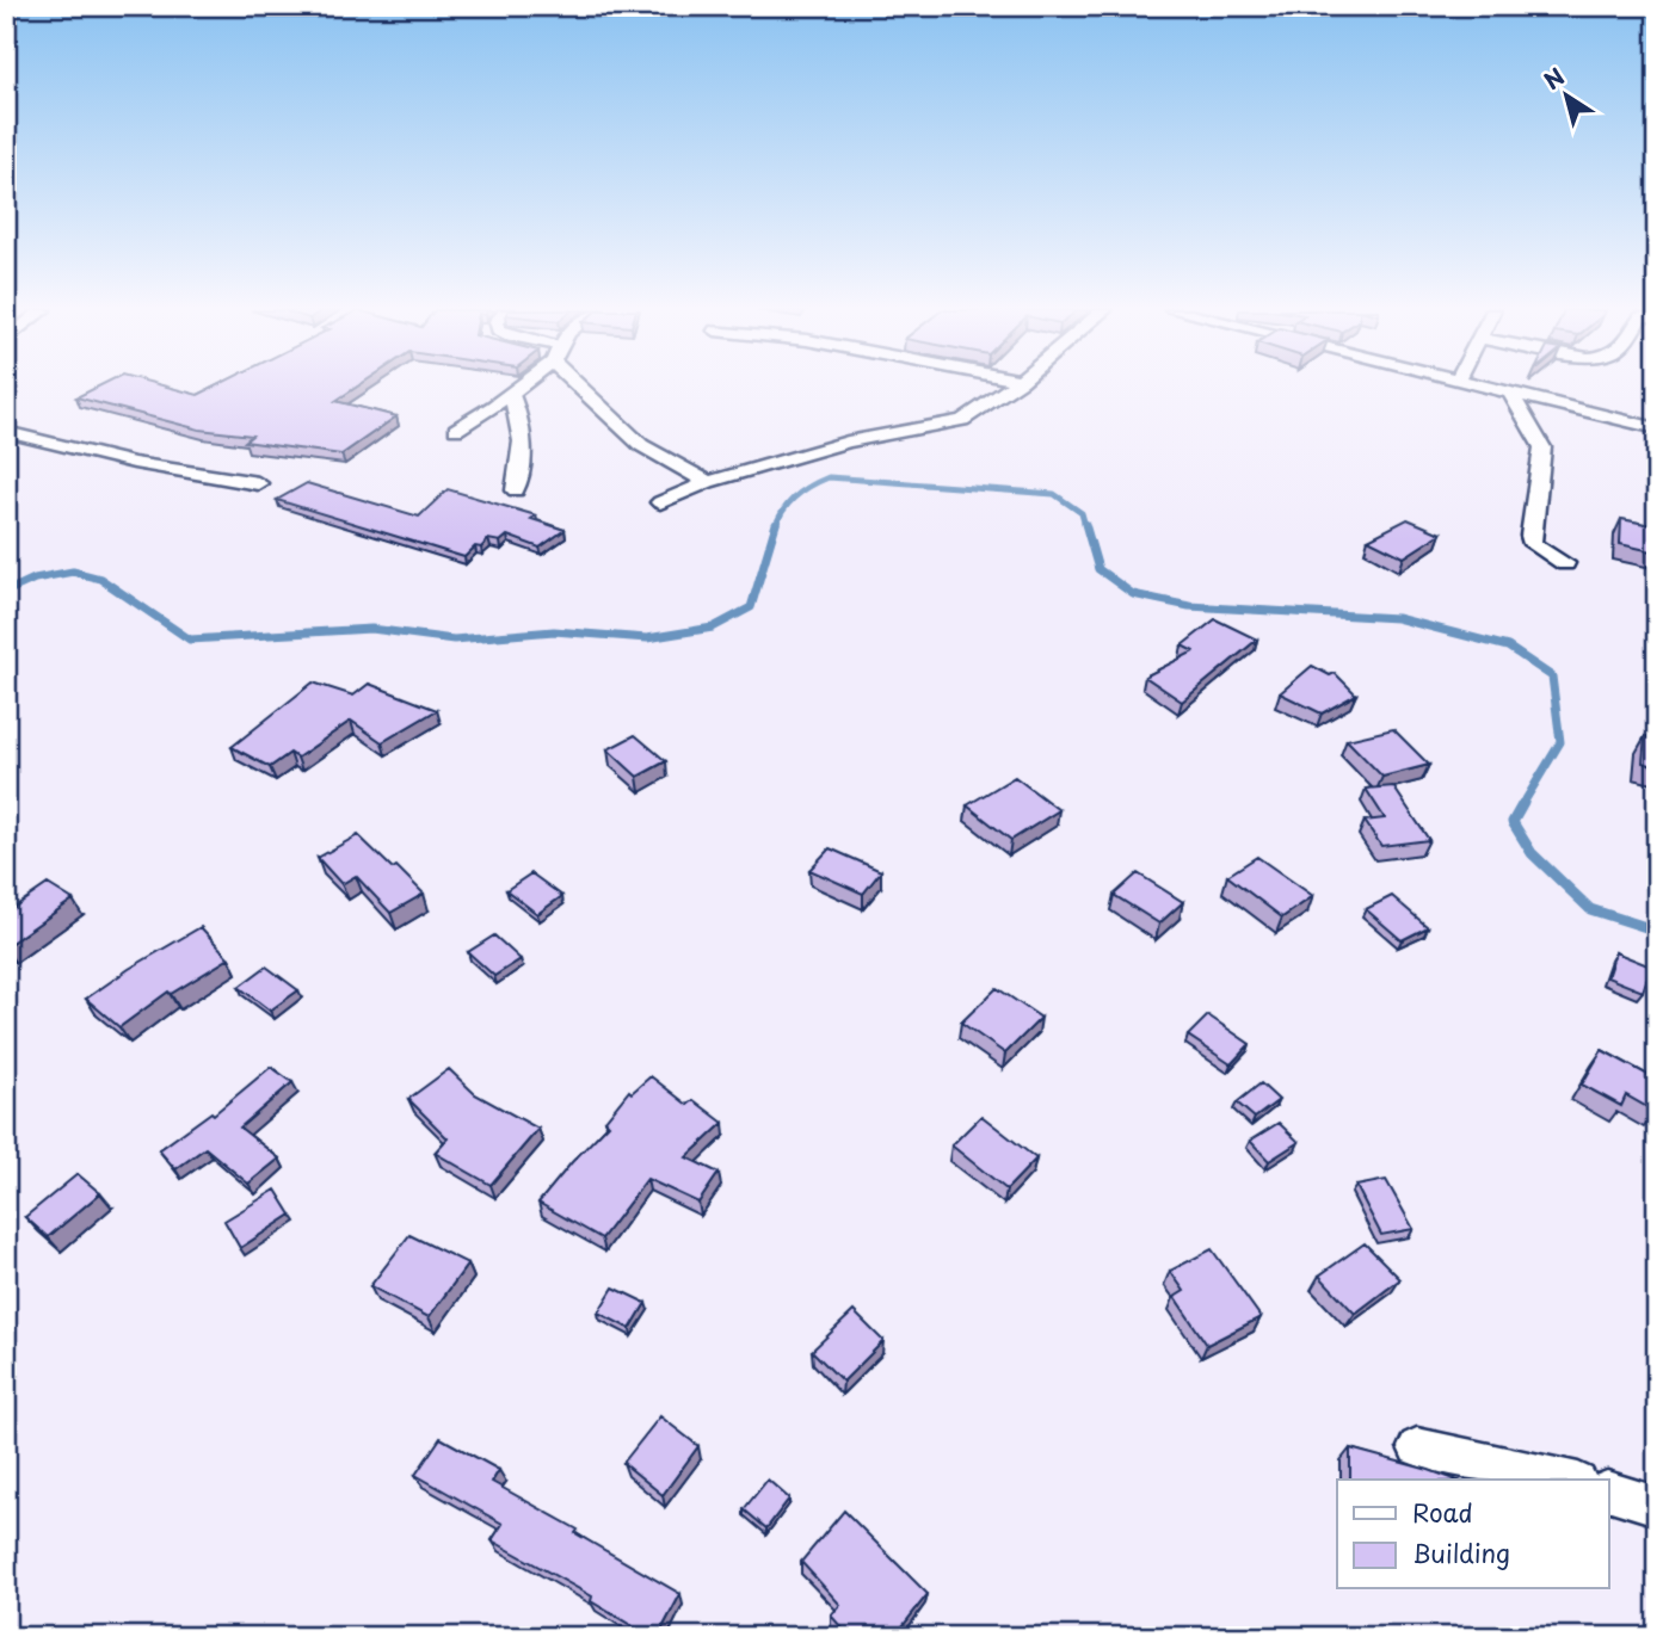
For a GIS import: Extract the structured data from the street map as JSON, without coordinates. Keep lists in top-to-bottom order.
{
  "legend": ["Road", "Building"],
  "north": "top left"
}
